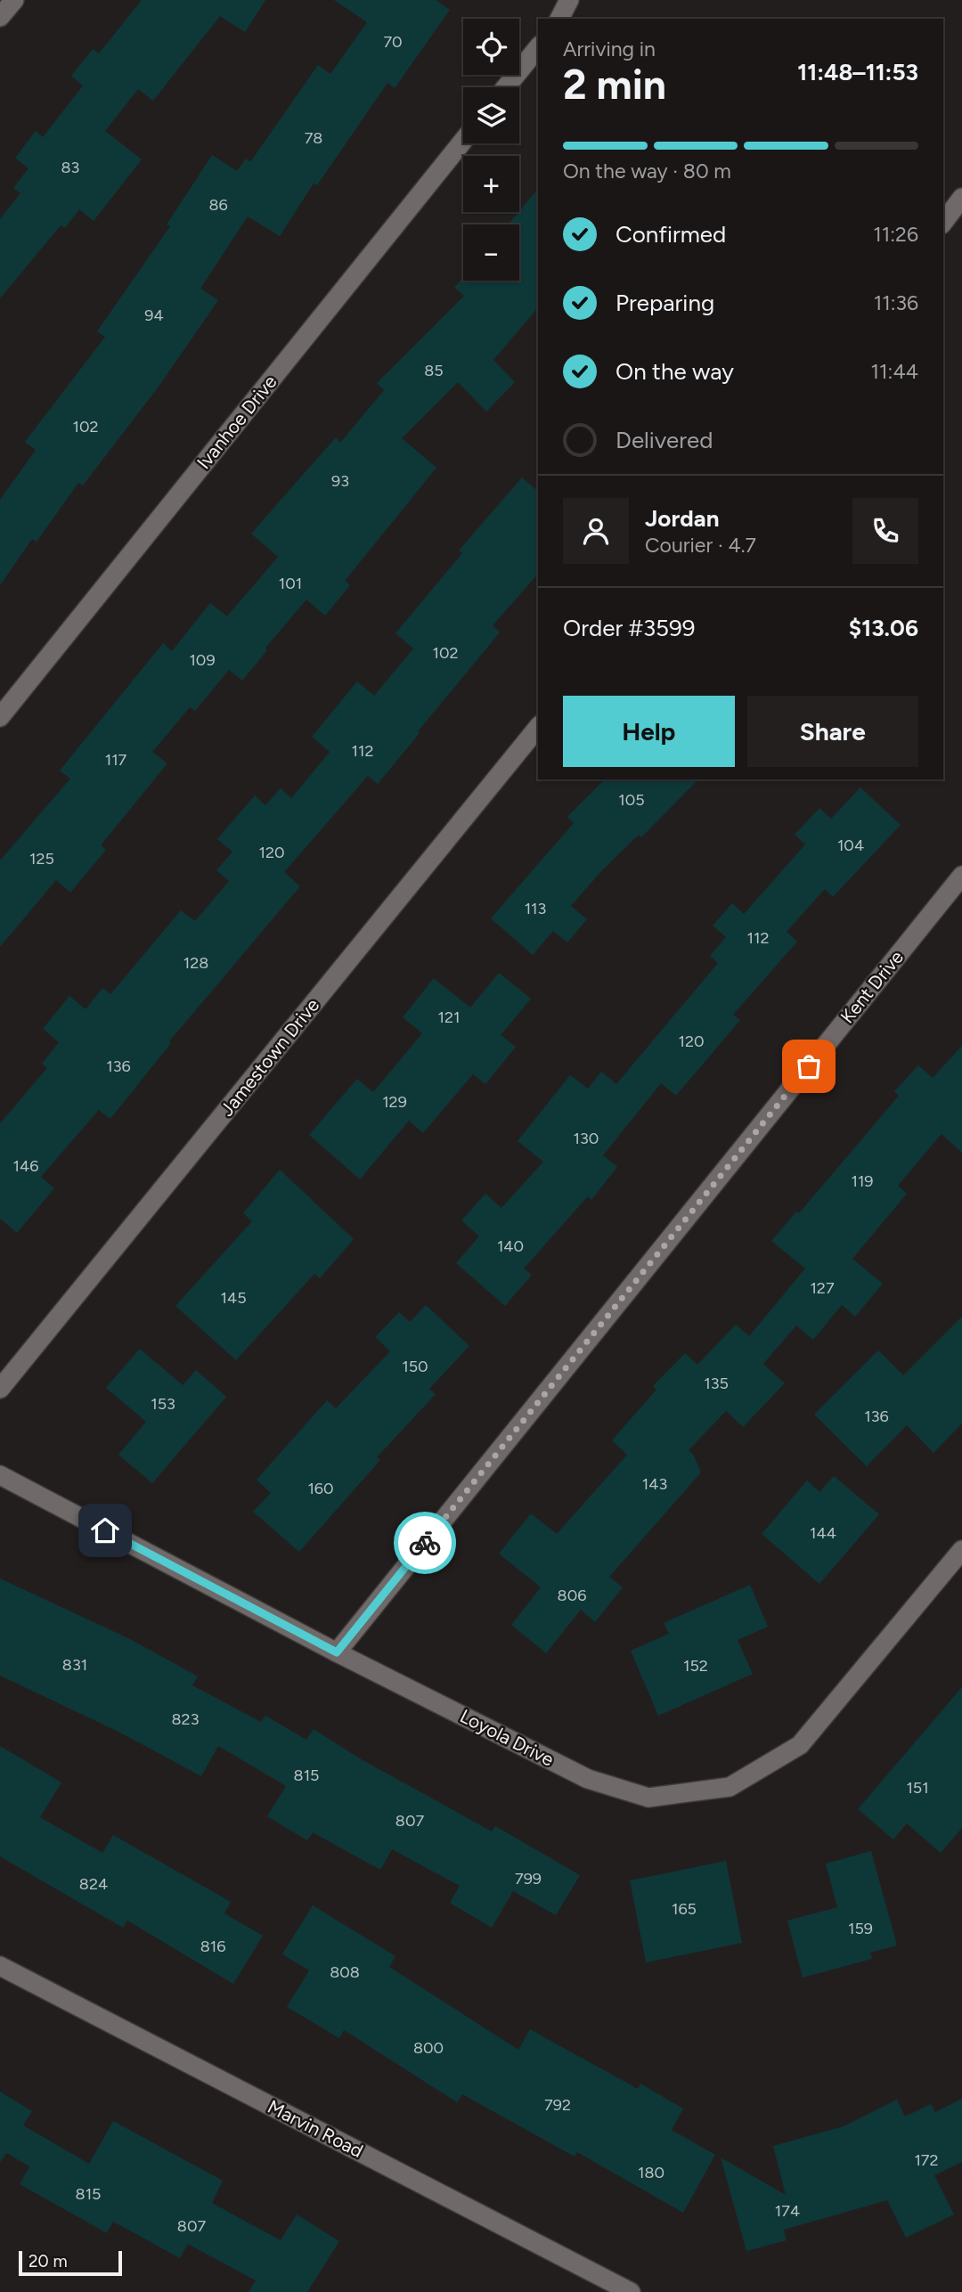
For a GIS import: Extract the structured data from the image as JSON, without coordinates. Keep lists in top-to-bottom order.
{
  "streets": {
    "street": [
      "Ivanhoe Drive",
      "Kent Drive",
      "Jamestown Drive",
      "Loyola Drive",
      "Marvin Road"
    ]
  },
  "crossings": [
    ["Kent Drive", "Loyola Drive"]
  ],
  "house_numbers": [
    "70",
    "78",
    "83",
    "86",
    "94",
    "85",
    "102",
    "93",
    "101",
    "102",
    "109",
    "112",
    "117",
    "105",
    "104",
    "120",
    "125",
    "113",
    "112",
    "128",
    "121",
    "120",
    "136",
    "129",
    "130",
    "146",
    "119",
    "140",
    "127",
    "145",
    "150",
    "135",
    "153",
    "136",
    "143",
    "160",
    "144",
    "806",
    "831",
    "152",
    "823",
    "815",
    "151",
    "807",
    "799",
    "824",
    "165",
    "159",
    "816",
    "808",
    "800",
    "792",
    "172",
    "180",
    "815",
    "174",
    "807"
  ],
  "scale_bar": "20 m",
  "page": {
    "map_buttons": ["+", "−"],
    "heading": ["2 min", "Arriving in", "11:48–11:53"],
    "panel": [
      "Jordan",
      "Courier · 4.7",
      "Order #3599",
      "$13.06"
    ],
    "bar": "On the way · 80 m",
    "list": [
      ["Confirmed", "11:26"],
      ["Preparing", "11:36"],
      ["On the way", "11:44"],
      "Delivered"
    ],
    "buttons": ["Help", "Share"],
    "scale": "20 m"
  }
}
